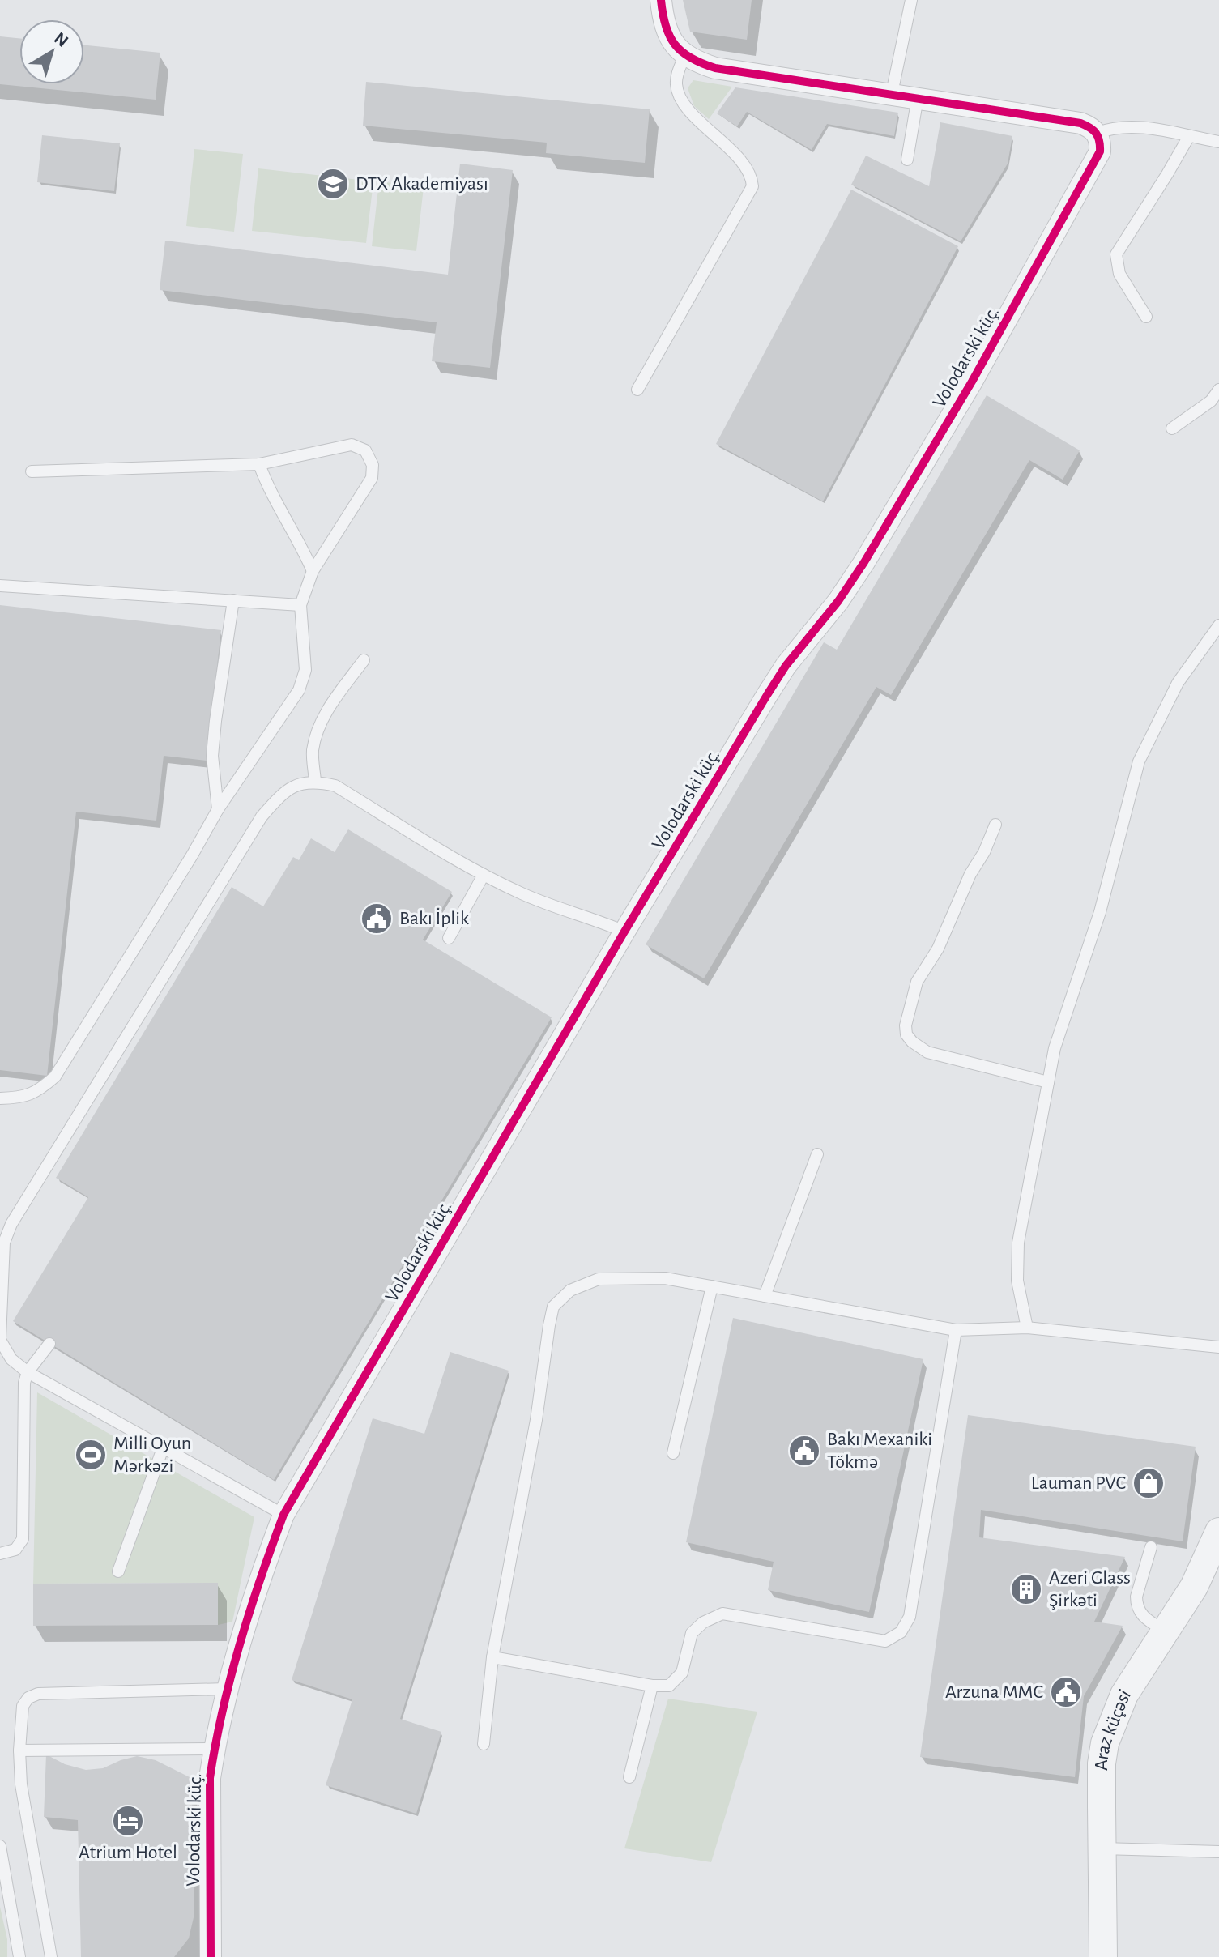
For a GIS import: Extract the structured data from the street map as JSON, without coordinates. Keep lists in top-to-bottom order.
{
  "streets": {
    "street": ["Volodarski küç.", "Araz küçəsi"]
  },
  "places": {
    "school or university": ["DTX Akademiyası"],
    "public building": ["Bakı İplik", "Bakı Mexaniki Tökmə", "Arzuna MMC"],
    "sports": ["Milli Oyun Mərkəzi"],
    "shop": ["Lauman PVC"],
    "building": ["Azeri Glass Şirkəti"],
    "hotel": ["Atrium Hotel"]
  },
  "north": "top right"
}
